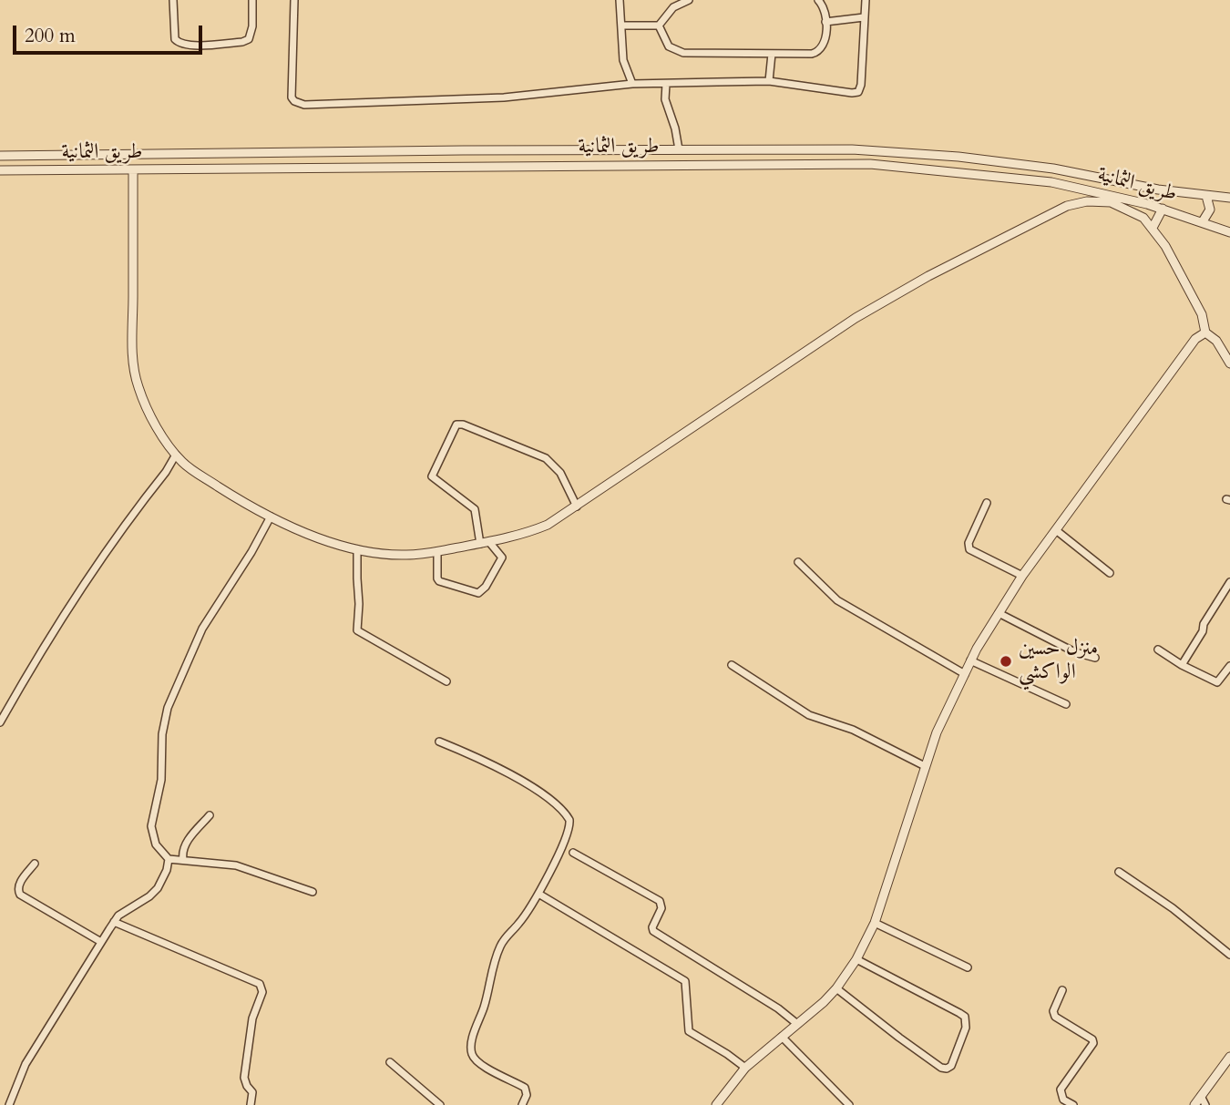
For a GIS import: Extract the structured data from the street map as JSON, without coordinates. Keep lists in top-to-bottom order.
{
  "streets": {
    "street": ["طريق الثمانية"]
  },
  "places": ["منزل حسين الواكشي"],
  "scale_bar": "200 m"
}
